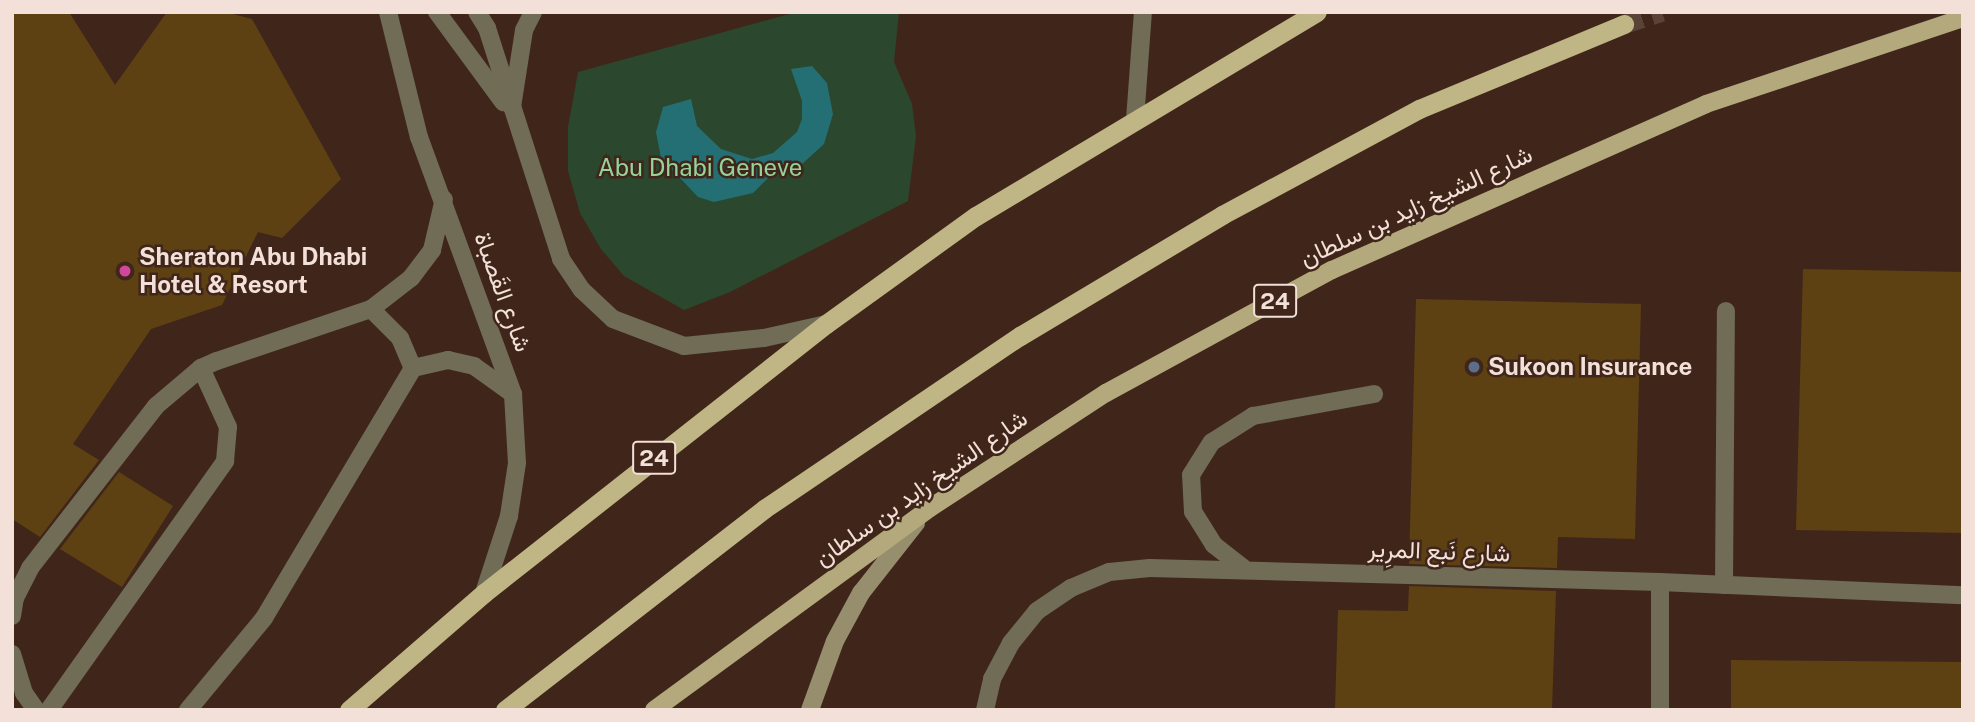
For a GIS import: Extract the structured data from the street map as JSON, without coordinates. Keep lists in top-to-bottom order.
{
  "streets": {
    "highway": ["24"],
    "main road": ["شارع الشيخ زايد بن سلطان"],
    "street": ["شارع القَصباة", "شارع نَبع المرِير"]
  },
  "crossings": [
    ["شارع القَصباة", "24"]
  ],
  "parks": ["Abu Dhabi Geneve"],
  "places": ["Sheraton Abu Dhabi Hotel & Resort", "Sukoon Insurance"]
}
